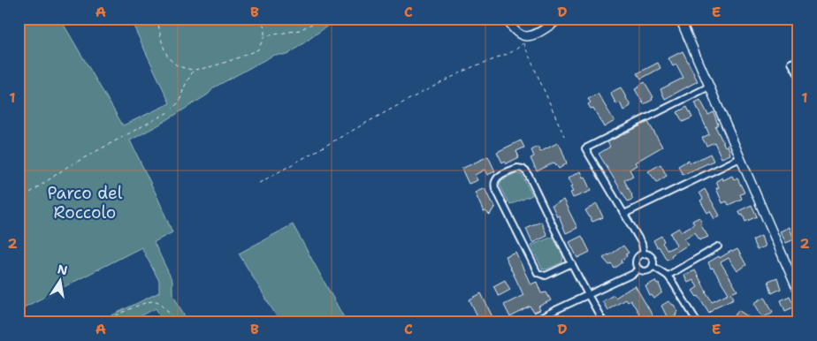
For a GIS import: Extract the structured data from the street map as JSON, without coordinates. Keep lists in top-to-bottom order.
{
  "parks": ["Parco del Roccolo"],
  "north": "top",
  "grid": {
    "columns": [
      "A",
      "B",
      "C",
      "D",
      "E"
    ],
    "rows": ["1", "2"]
  }
}
